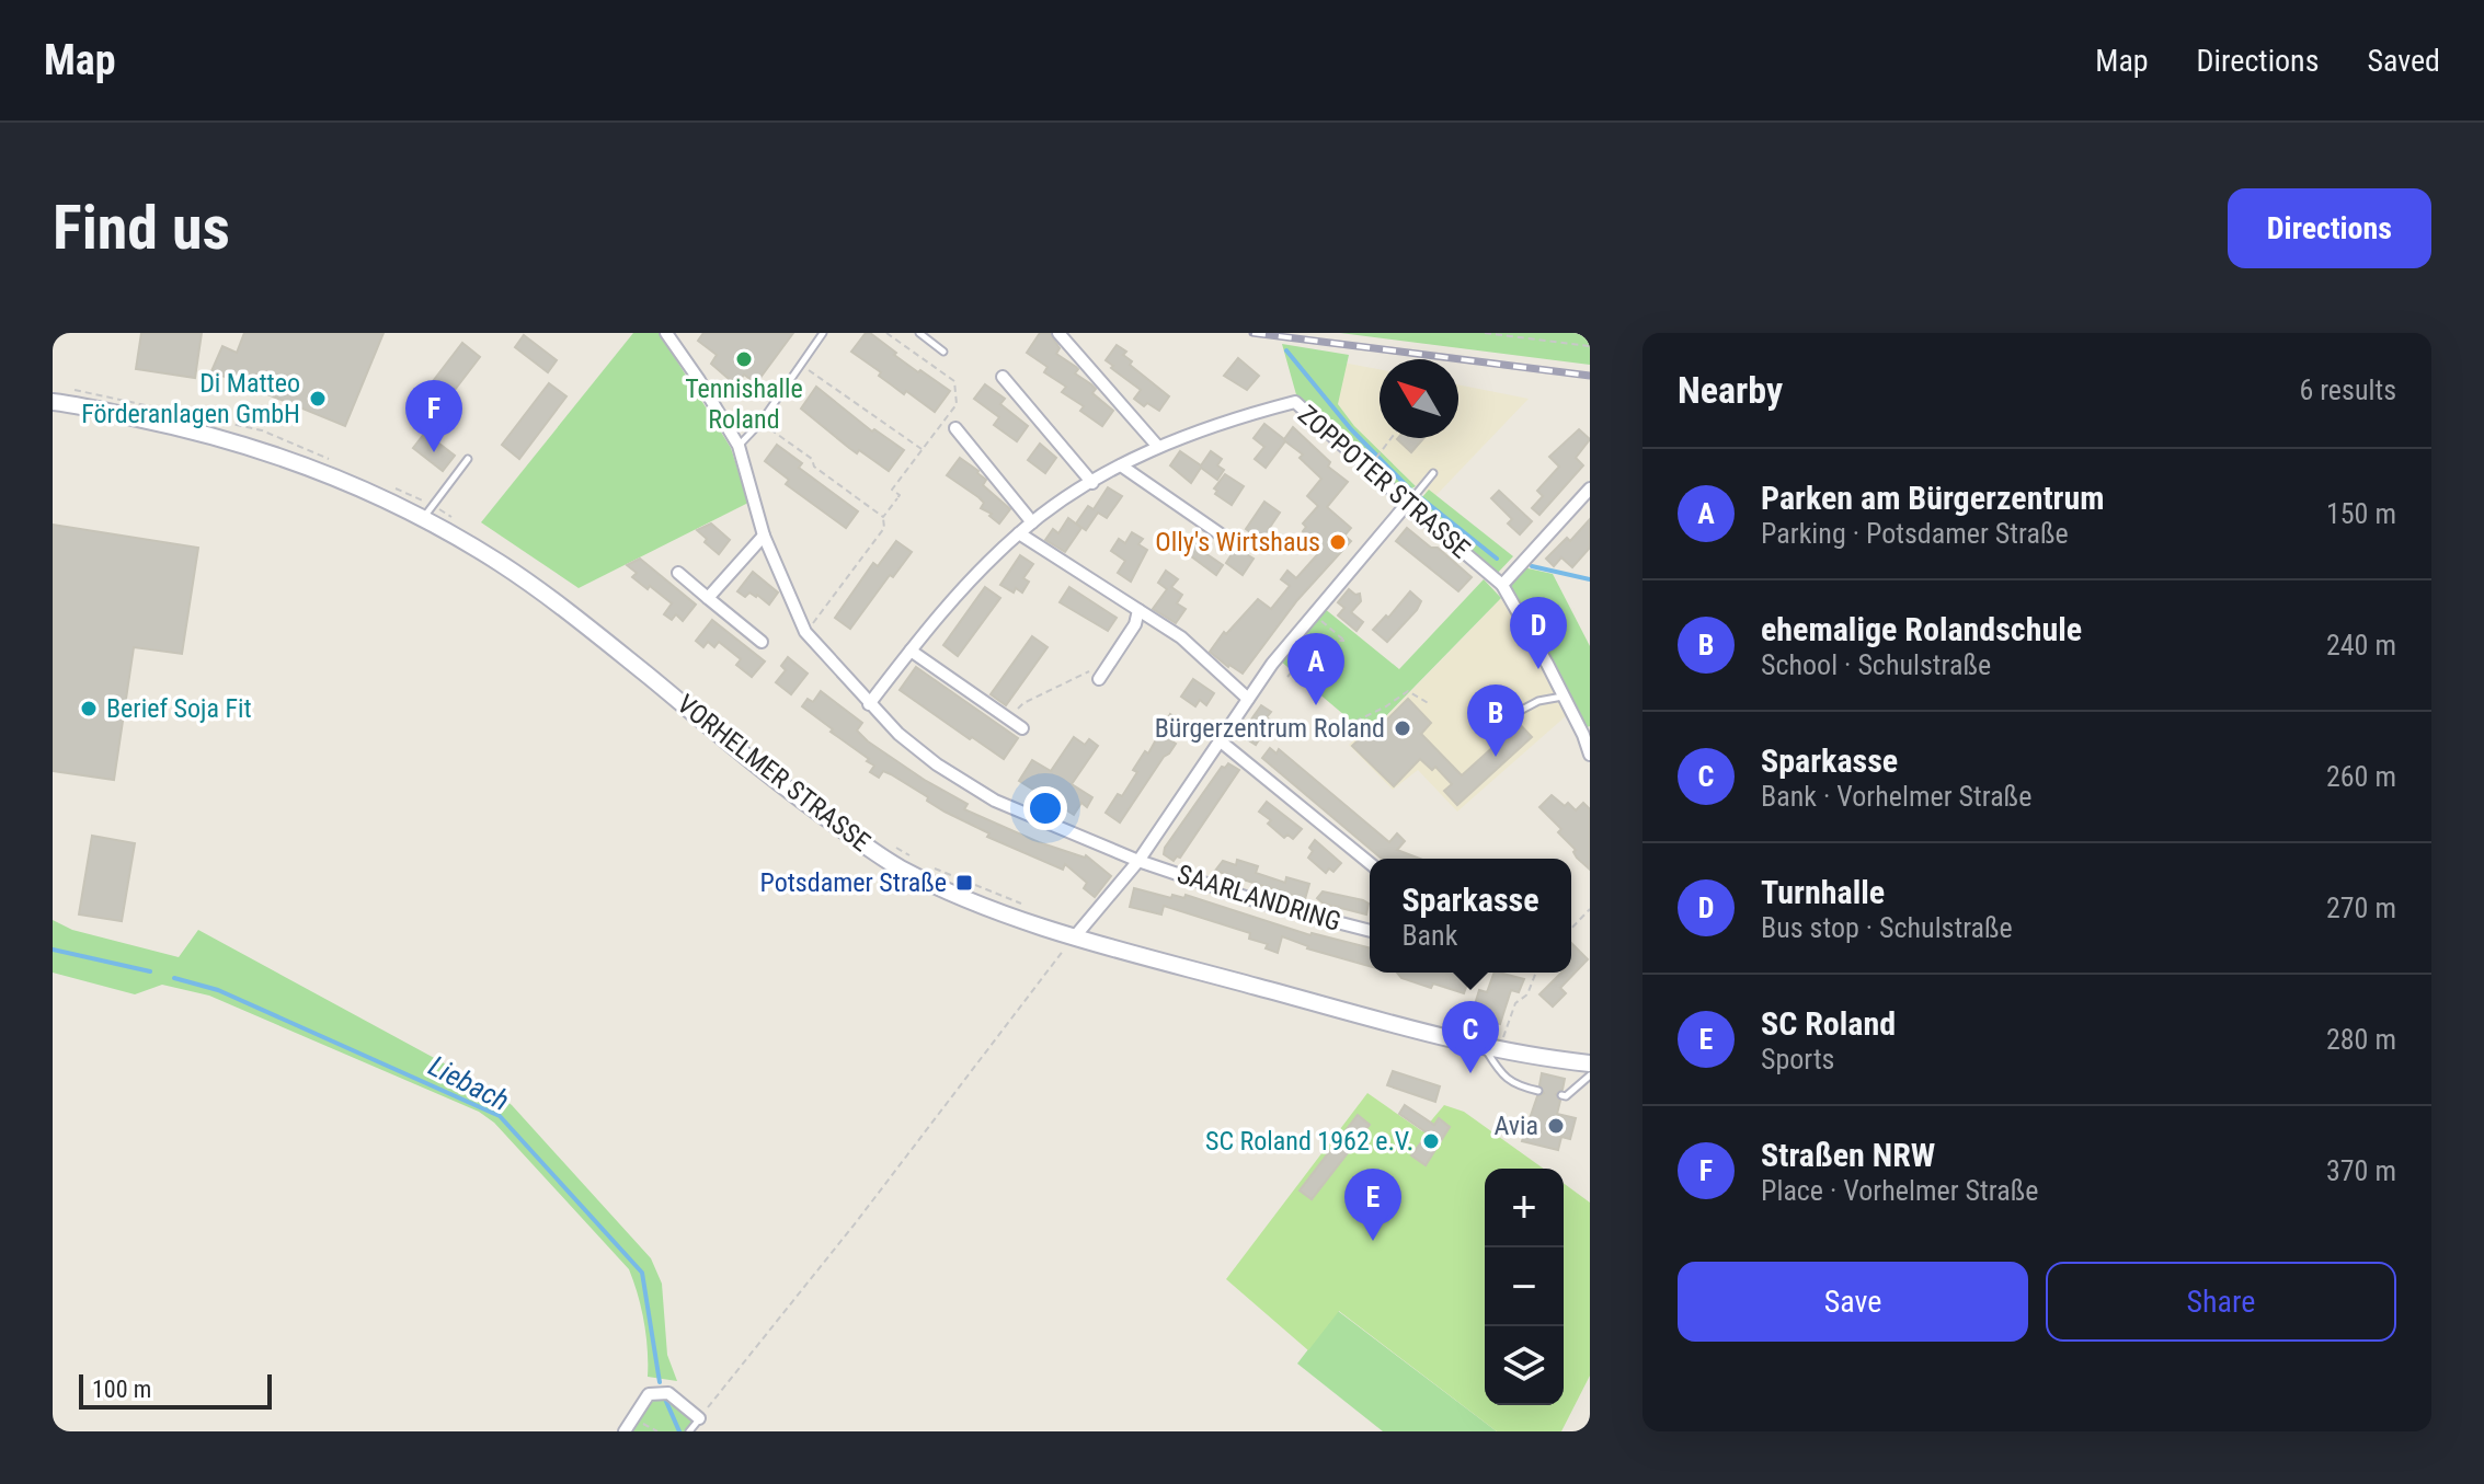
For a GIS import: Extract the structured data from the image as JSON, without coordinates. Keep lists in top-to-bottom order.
{
  "streets": {
    "main road": ["VORHELMER STRASSE"],
    "street": ["ZOPPOTER STRASSE", "SAARLANDRING"]
  },
  "crossings": [
    ["ZOPPOTER STRASSE", "SAARLANDRING"]
  ],
  "water": ["Liebach"],
  "places": {
    "other": [
      "Tennishalle Roland",
      "Di Matteo Förderanlagen GmbH",
      "Olly's Wirtshaus",
      "Berief Soja Fit",
      "Bürgerzentrum Roland",
      "Avia",
      "SC Roland 1962 e.V."
    ],
    "transit": ["Potsdamer Straße"]
  },
  "scale_bar": "100 m",
  "north": "top left",
  "page": {
    "header": "Map",
    "nav": ["Map", "Directions", "Saved"],
    "buttons": [
      "Directions",
      ["Save", "Share"]
    ],
    "title": "Find us",
    "heading": ["Nearby", "6 results"],
    "pins": [
      "F",
      "D",
      "A",
      "B",
      "C",
      "E"
    ],
    "list": [
      {
        "mark": "A",
        "name": "Parken am Bürgerzentrum",
        "note": "Parking · Potsdamer Straße",
        "value": "150 m"
      },
      {
        "mark": "B",
        "name": "ehemalige Rolandschule",
        "note": "School · Schulstraße",
        "value": "240 m"
      },
      {
        "mark": "C",
        "name": "Sparkasse",
        "note": "Bank · Vorhelmer Straße",
        "value": "260 m"
      },
      {
        "mark": "D",
        "name": "Turnhalle",
        "note": "Bus stop · Schulstraße",
        "value": "270 m"
      },
      {
        "mark": "E",
        "name": "SC Roland",
        "note": "Sports",
        "value": "280 m"
      },
      {
        "mark": "F",
        "name": "Straßen NRW",
        "note": "Place · Vorhelmer Straße",
        "value": "370 m"
      }
    ],
    "popup": ["Sparkasse", "Bank"],
    "map_buttons": ["+", "−"],
    "scale": "100 m"
  }
}
